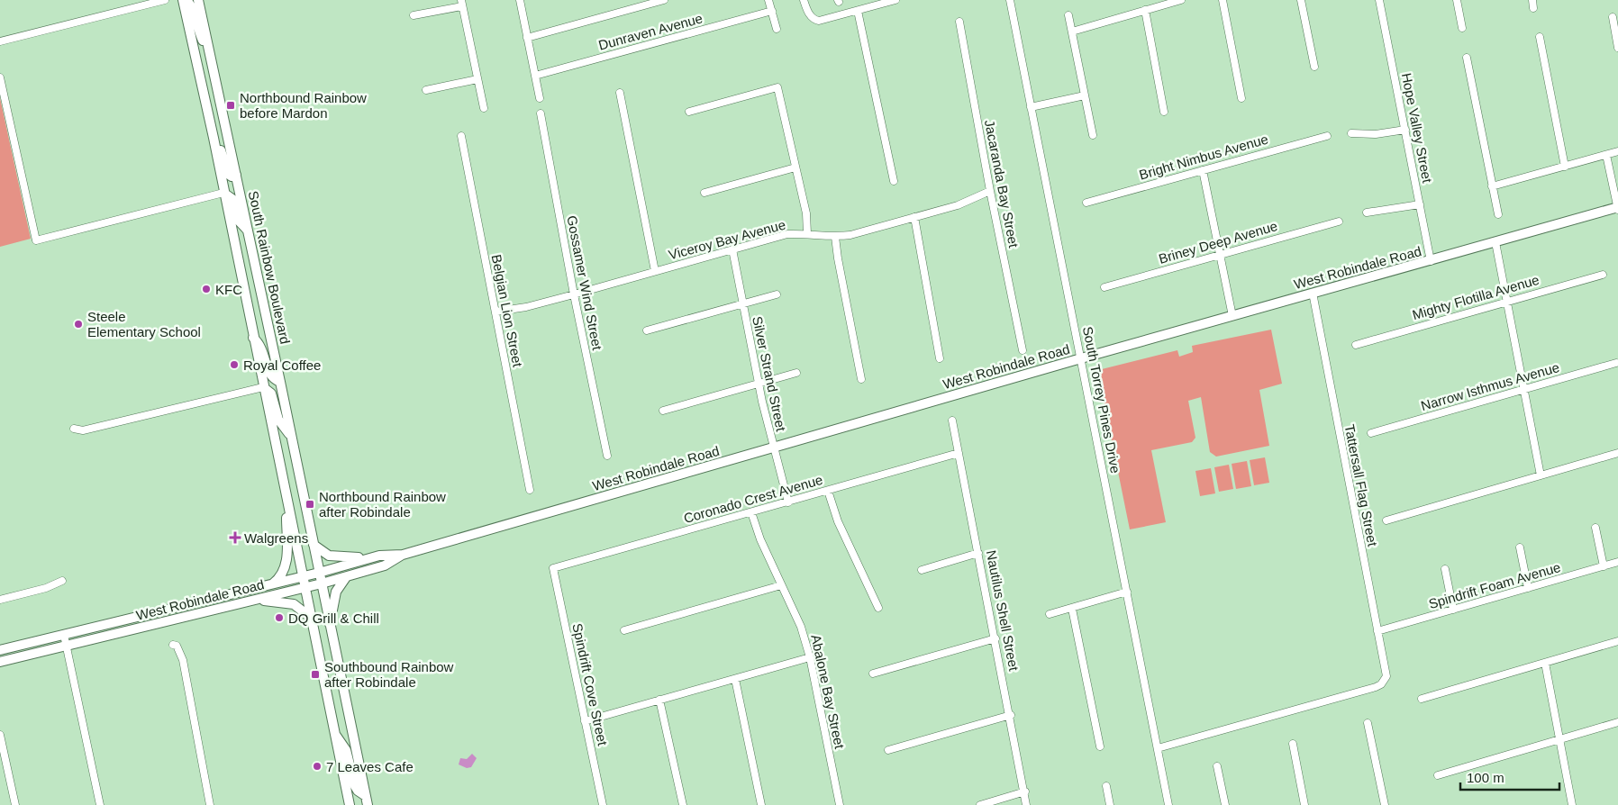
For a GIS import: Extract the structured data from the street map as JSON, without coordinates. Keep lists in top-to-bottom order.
{
  "streets": {
    "main road": ["South Rainbow Boulevard", "West Robindale Road"],
    "street": [
      "Dunraven Avenue",
      "Hope Valley Street",
      "Bright Nimbus Avenue",
      "Jacaranda Bay Street",
      "Viceroy Bay Avenue",
      "Briney Deep Avenue",
      "Gossamer Wind Street",
      "Mighty Flotilla Avenue",
      "Belgian Lion Street",
      "Silver Strand Street",
      "Narrow Isthmus Avenue",
      "South Torrey Pines Drive",
      "Tattersall Flag Street",
      "Coronado Crest Avenue",
      "Spindrift Foam Avenue",
      "Nautilus Shell Street",
      "Spindrift Cove Street",
      "Abalone Bay Street"
    ]
  },
  "crossings": [
    ["Hope Valley Street", "West Robindale Road"],
    ["Jacaranda Bay Street", "Viceroy Bay Avenue"],
    ["Viceroy Bay Avenue", "Gossamer Wind Street"],
    ["Viceroy Bay Avenue", "Belgian Lion Street"],
    ["Viceroy Bay Avenue", "Silver Strand Street"],
    ["South Rainbow Boulevard", "West Robindale Road"],
    ["West Robindale Road", "Silver Strand Street"],
    ["West Robindale Road", "South Torrey Pines Drive"],
    ["West Robindale Road", "Tattersall Flag Street"],
    ["Silver Strand Street", "Coronado Crest Avenue"],
    ["South Torrey Pines Drive", "Tattersall Flag Street"],
    ["Tattersall Flag Street", "Spindrift Foam Avenue"],
    ["Coronado Crest Avenue", "Nautilus Shell Street"],
    ["Coronado Crest Avenue", "Spindrift Cove Street"],
    ["Coronado Crest Avenue", "Abalone Bay Street"]
  ],
  "places": {
    "transit": ["Northbound Rainbow before Mardon", "Northbound Rainbow after Robindale", "Southbound Rainbow after Robindale"],
    "other": [
      "KFC",
      "Steele Elementary School",
      "Royal Coffee",
      "DQ Grill & Chill",
      "7 Leaves Cafe"
    ],
    "health": ["Walgreens"]
  },
  "scale_bar": "100 m"
}
